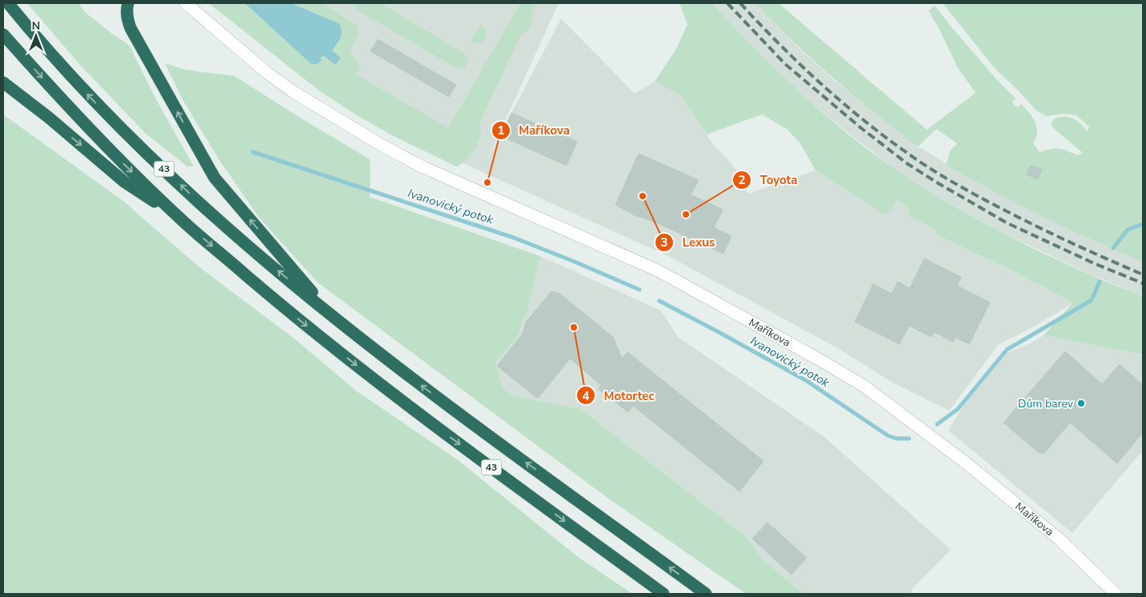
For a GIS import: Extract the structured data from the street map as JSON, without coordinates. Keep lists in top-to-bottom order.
{
  "streets": {
    "highway": ["43"],
    "street": ["Maříkova"]
  },
  "water": ["Ivanovický potok"],
  "places": [
    "Maříkova",
    "Lexus",
    "Toyota",
    "Motortec",
    "Dům barev"
  ],
  "north": "top"
}
